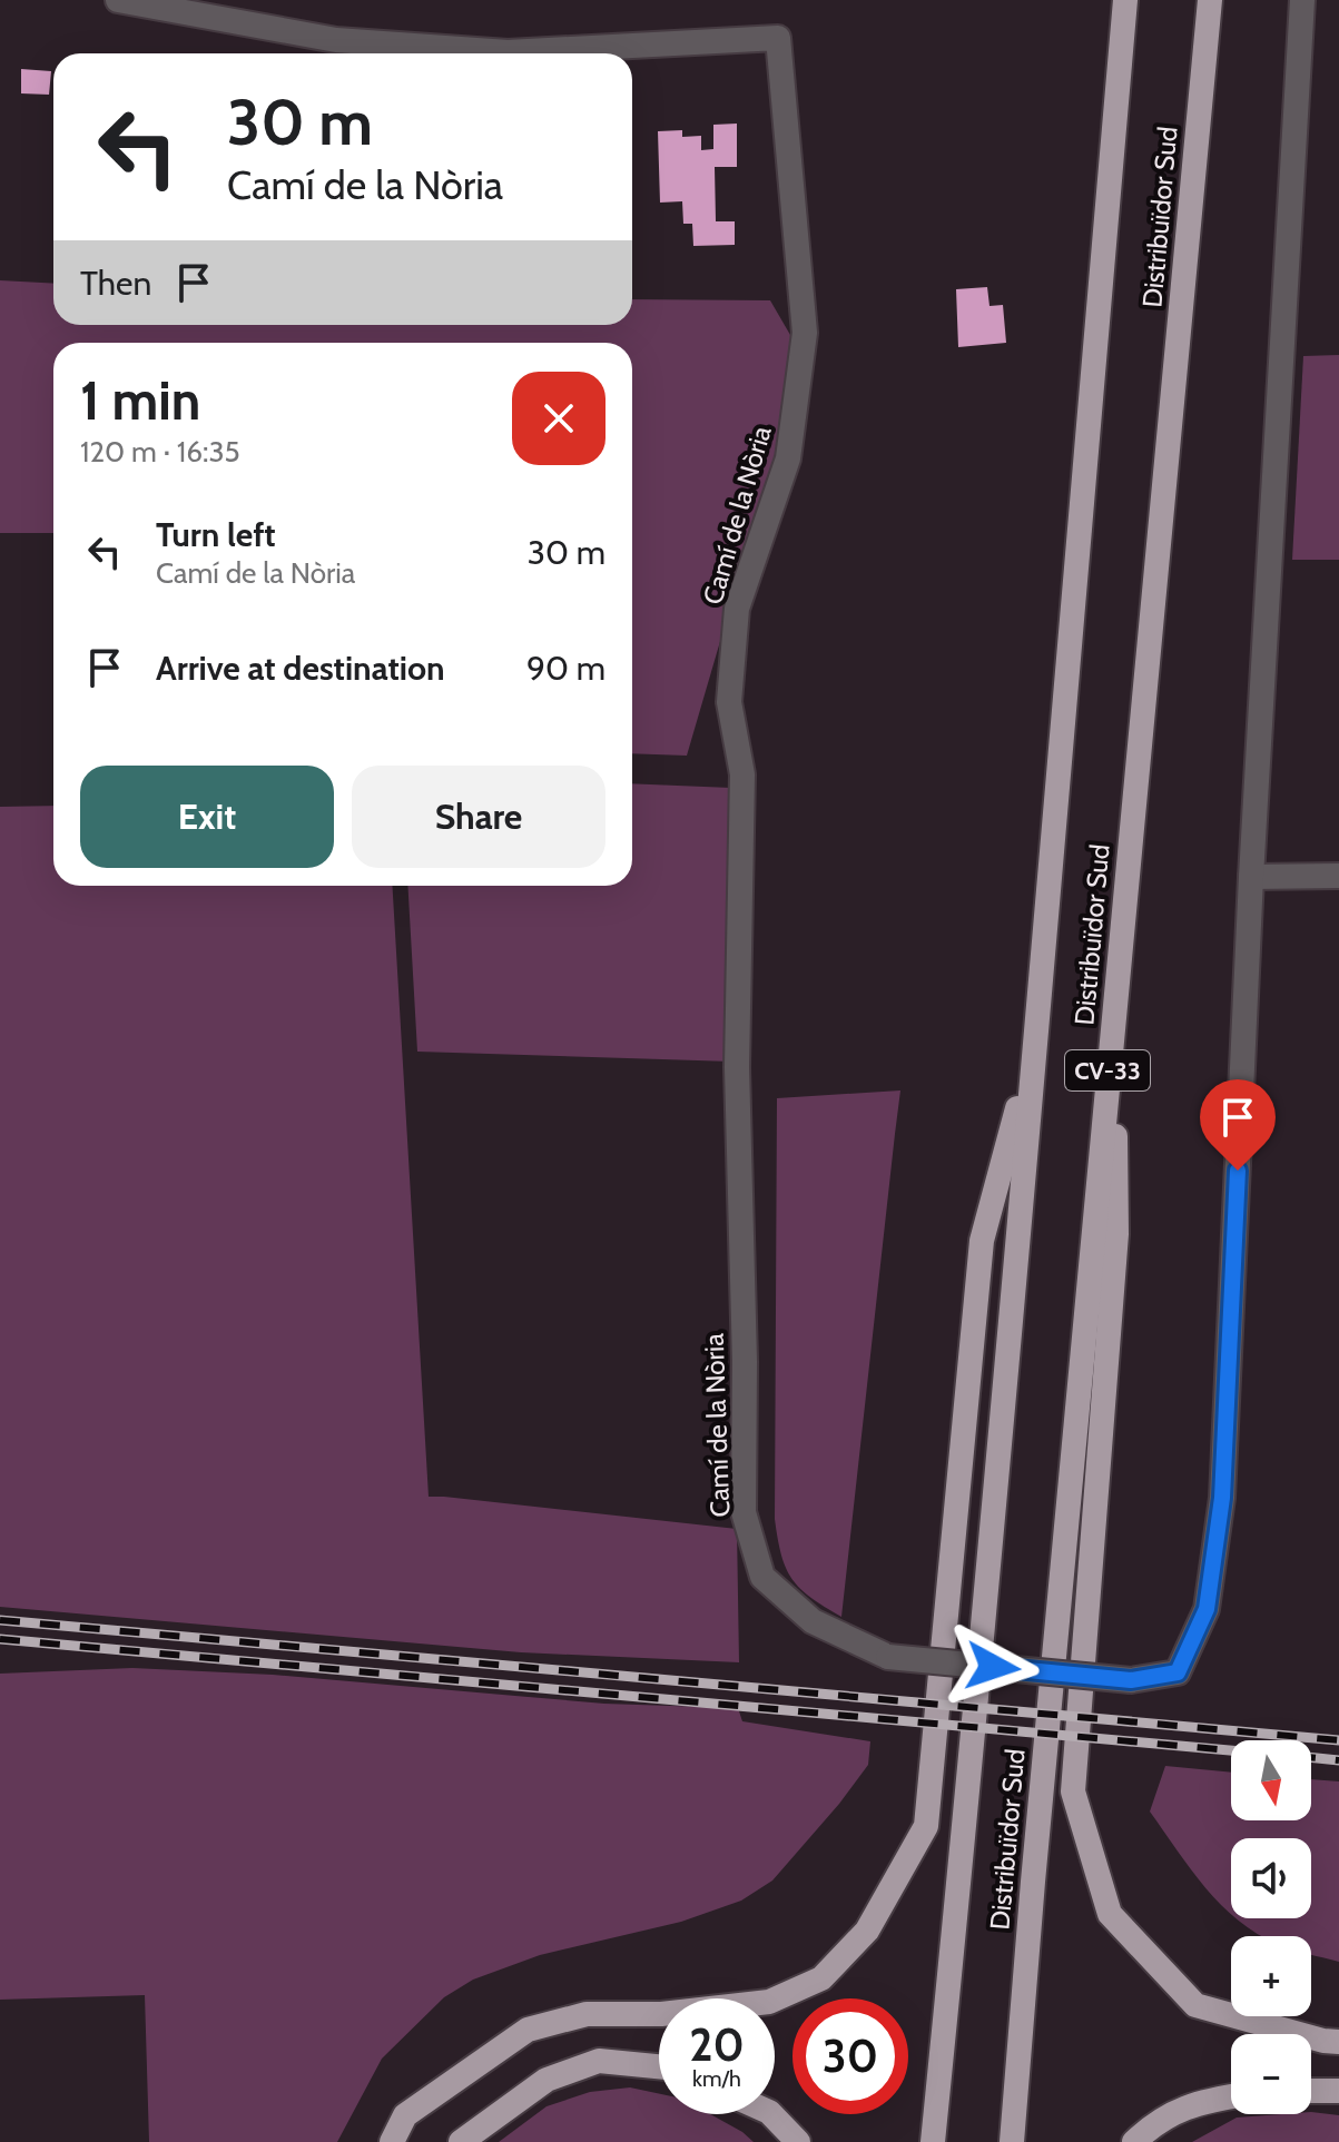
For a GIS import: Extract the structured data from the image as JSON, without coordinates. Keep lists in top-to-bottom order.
{
  "streets": {
    "highway": ["Distribuïdor Sud", "CV-33"],
    "street": ["Camí de la Nòria"]
  },
  "north": "bottom",
  "page": {
    "turn": ["30 m", "Camí de la Nòria"],
    "then": "Then",
    "heading": ["1 min", "120 m · 16:35"],
    "list": [
      {
        "name": "Turn left",
        "note": "Camí de la Nòria",
        "value": "30 m"
      },
      {
        "name": "Arrive at destination",
        "value": "90 m"
      }
    ],
    "buttons": ["Exit", "Share"],
    "map_buttons": ["+", "−"],
    "speed": "20 km/h",
    "limit": "30"
  }
}
